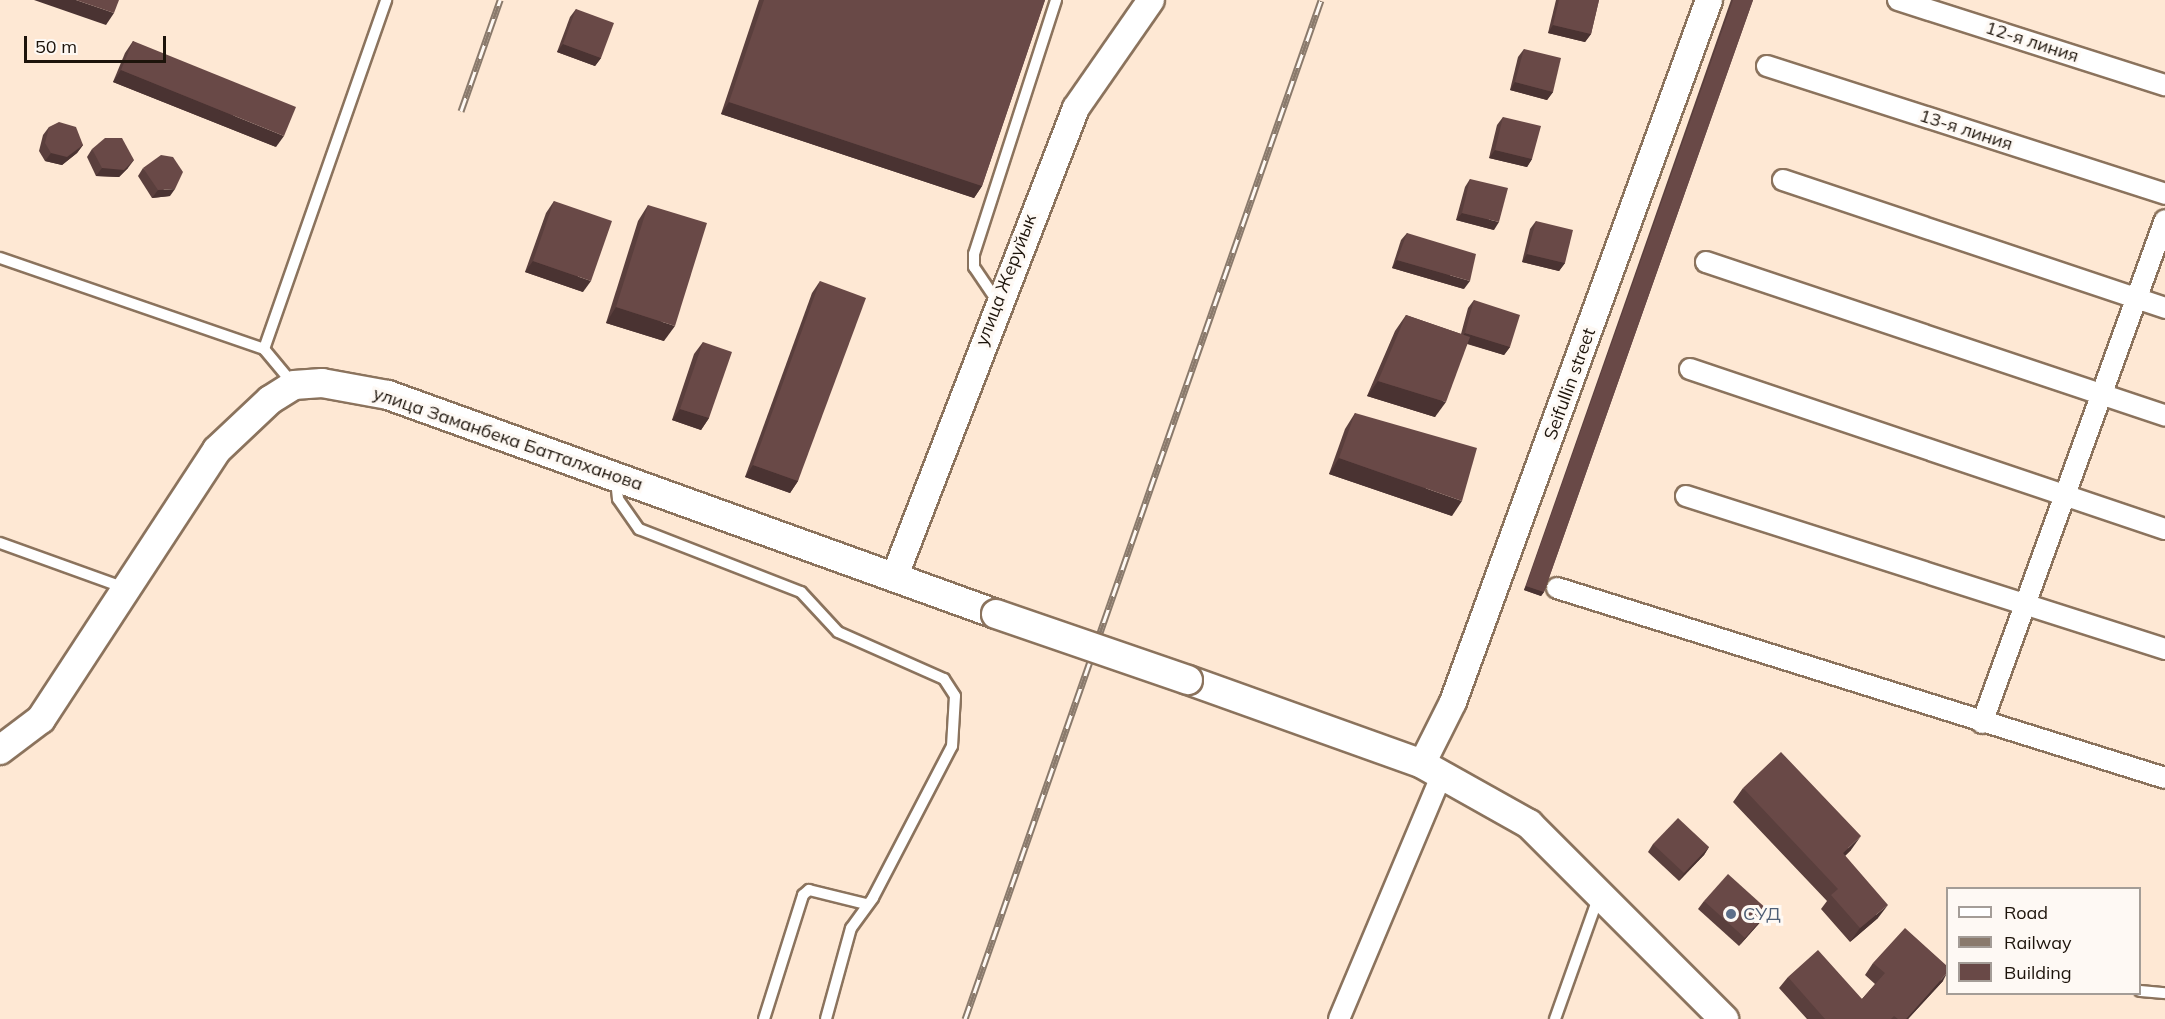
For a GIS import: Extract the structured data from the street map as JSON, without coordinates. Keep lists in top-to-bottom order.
{
  "streets": {
    "main road": ["улица Заманбека Батталханова"],
    "street": [
      "12-я линия",
      "13-я линия",
      "улица Жеруйык",
      "Seifullin street"
    ]
  },
  "crossings": [
    ["улица Жеруйык", "улица Заманбека Батталханова"],
    ["Seifullin street", "улица Заманбека Батталханова"]
  ],
  "places": ["СУД"],
  "legend": ["Road", "Railway", "Building"],
  "scale_bar": "50 m"
}
